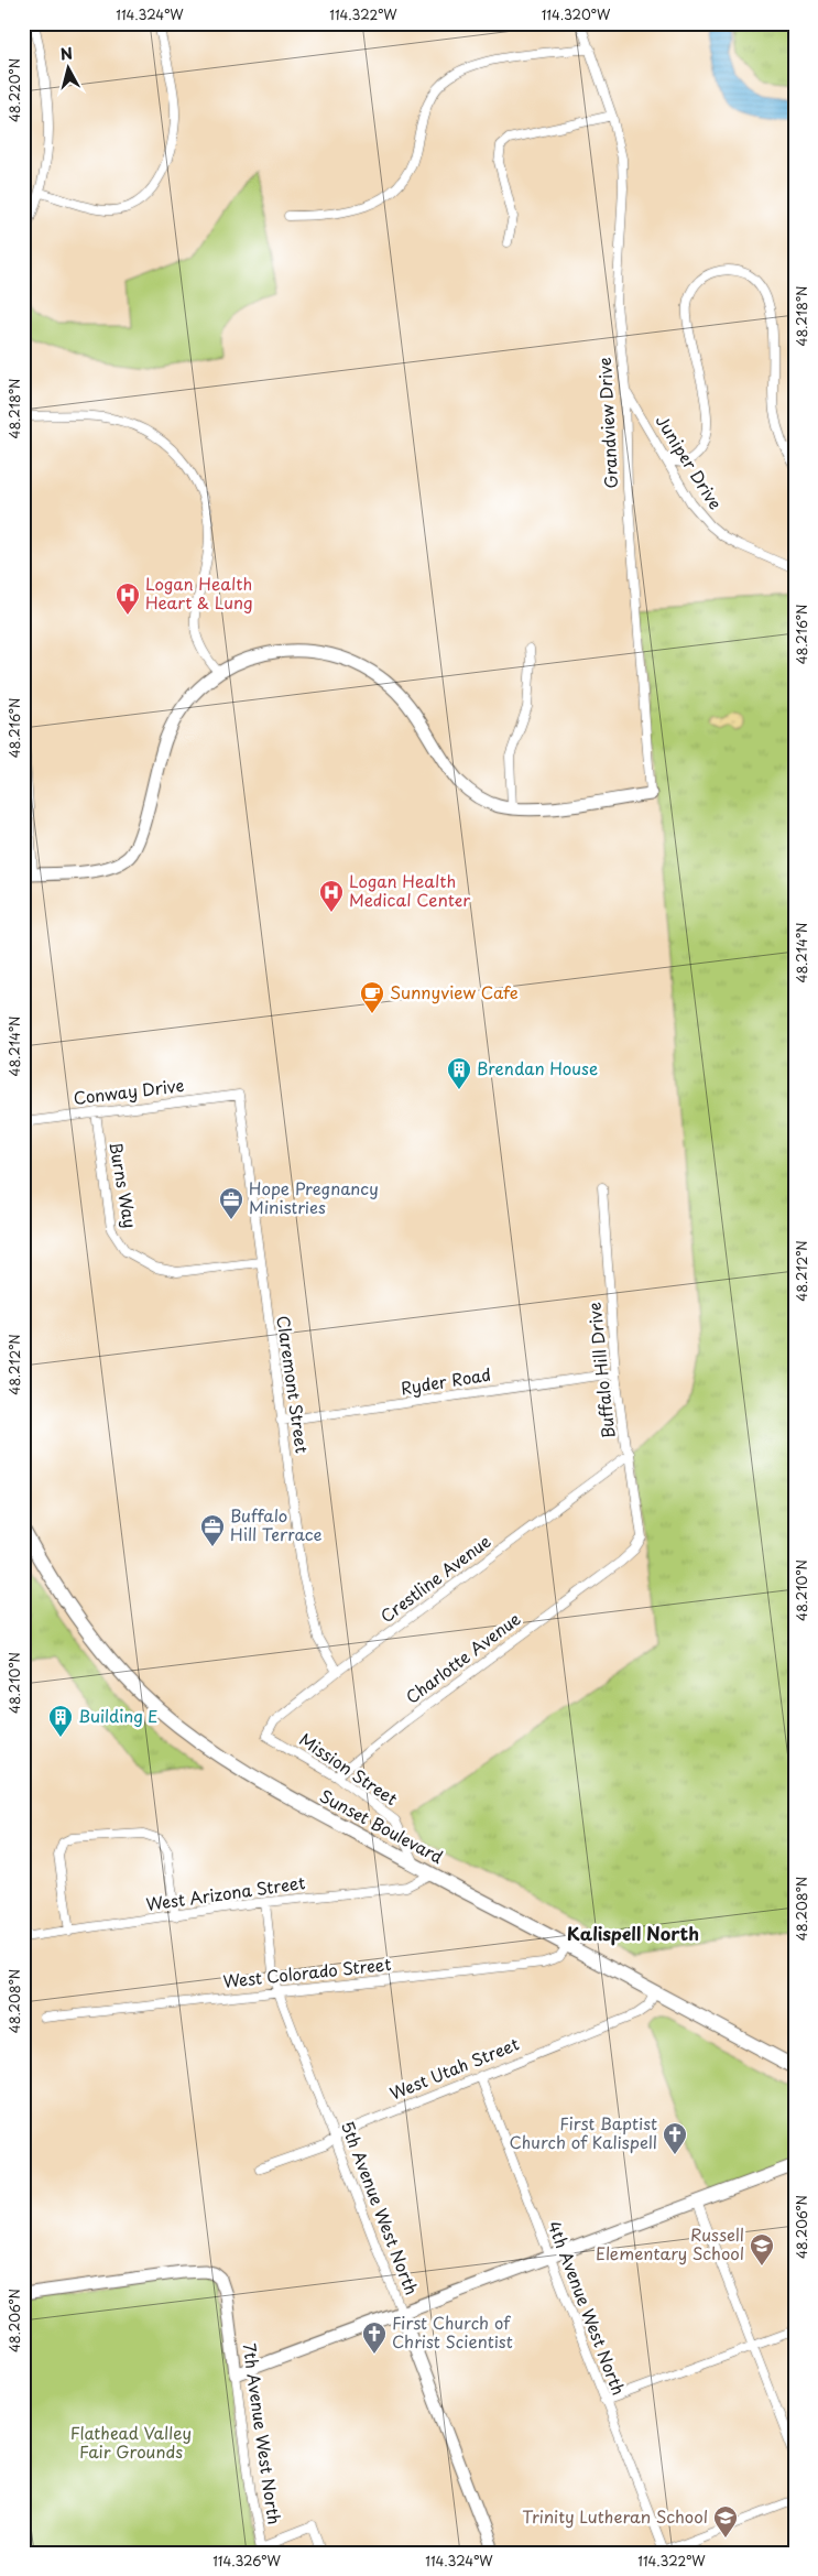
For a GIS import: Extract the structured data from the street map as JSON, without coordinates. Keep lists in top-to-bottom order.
{
  "streets": {
    "main road": ["Sunset Boulevard"],
    "street": [
      "Grandview Drive",
      "Juniper Drive",
      "Conway Drive",
      "Burns Way",
      "Buffalo Hill Drive",
      "Ryder Road",
      "Claremont Street",
      "Crestline Avenue",
      "Charlotte Avenue",
      "Mission Street",
      "West Arizona Street",
      "West Colorado Street",
      "West Utah Street",
      "5th Avenue West North",
      "4th Avenue West North",
      "7th Avenue West North"
    ]
  },
  "crossings": [
    ["Grandview Drive", "Juniper Drive"],
    ["Conway Drive", "Burns Way"],
    ["Conway Drive", "Claremont Street"],
    ["Burns Way", "Claremont Street"],
    ["Buffalo Hill Drive", "Ryder Road"],
    ["Buffalo Hill Drive", "Crestline Avenue"],
    ["Buffalo Hill Drive", "Charlotte Avenue"],
    ["Ryder Road", "Claremont Street"],
    ["Claremont Street", "Crestline Avenue"],
    ["Crestline Avenue", "Mission Street"],
    ["Charlotte Avenue", "Mission Street"],
    ["Mission Street", "Sunset Boulevard"],
    ["Sunset Boulevard", "West Arizona Street"],
    ["Sunset Boulevard", "West Colorado Street"],
    ["Sunset Boulevard", "West Utah Street"],
    ["West Arizona Street", "5th Avenue West North"],
    ["West Colorado Street", "5th Avenue West North"],
    ["West Utah Street", "5th Avenue West North"],
    ["West Utah Street", "4th Avenue West North"]
  ],
  "districts": ["Kalispell North"],
  "parks": ["Flathead Valley Fair Grounds"],
  "places": {
    "hospital": ["Logan Health Heart & Lung", "Logan Health Medical Center"],
    "cafe": ["Sunnyview Cafe"],
    "building": ["Brendan House", "Building E"],
    "office": ["Hope Pregnancy Ministries", "Buffalo Hill Terrace"],
    "church": ["First Baptist Church of Kalispell", "First Church of Christ Scientist"],
    "school or university": ["Russell Elementary School", "Trinity Lutheran School"]
  },
  "north": "top",
  "coordinates": [
    "114.324°W",
    "114.322°W",
    "114.320°W",
    "48.220°N",
    "48.218°N",
    "48.216°N",
    "48.214°N",
    "48.212°N",
    "48.210°N",
    "48.208°N",
    "48.206°N",
    "114.326°W"
  ]
}
